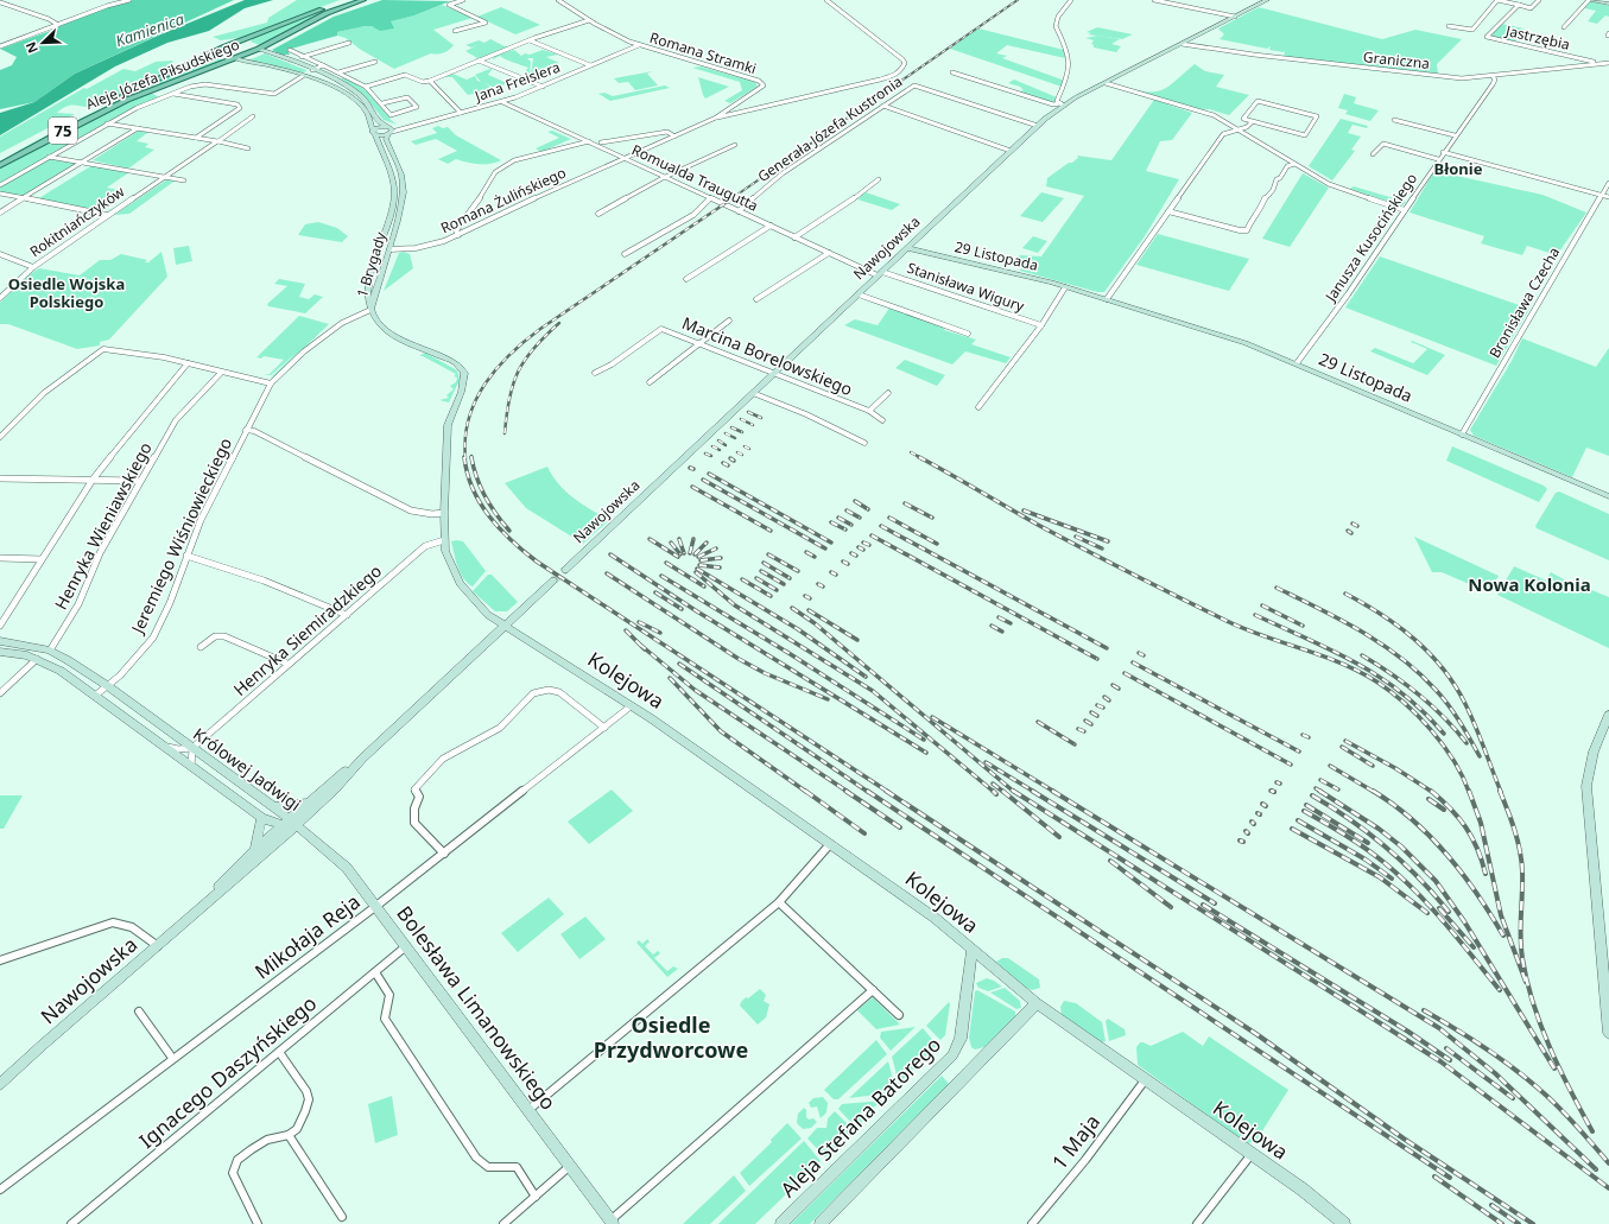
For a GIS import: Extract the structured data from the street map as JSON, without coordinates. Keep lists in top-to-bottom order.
{
  "streets": {
    "main road": ["Aleje Józefa Piłsudskiego", "75"],
    "street": [
      "Jastrzębia",
      "Romana Stramki",
      "Graniczna",
      "Jana Freislera",
      "Generała Józefa Kustronia",
      "Romualda Traugutta",
      "Romana Żulińskiego",
      "Rokitniańczyków",
      "Janusza Kusocińskiego",
      "Nawojowska",
      "29 Listopada",
      "1 Brygady",
      "Stanisława Wigury",
      "Bronisława Czecha",
      "Marcina Borelowskiego",
      "Henryka Wieniawskiego",
      "Jeremiego Wiśniowieckiego",
      "Henryka Siemiradzkiego",
      "Kolejowa",
      "Królowej Jadwigi",
      "Mikołaja Reja",
      "Bolesława Limanowskiego",
      "Ignacego Daszyńskiego",
      "Aleja Stefana Batorego",
      "1 Maja"
    ]
  },
  "crossings": [
    ["Jastrzębia", "Graniczna"],
    ["Romana Stramki", "Jana Freislera"],
    ["Romana Stramki", "Romana Żulińskiego"],
    ["Graniczna", "Janusza Kusocińskiego"],
    ["Graniczna", "Nawojowska"],
    ["Aleje Józefa Piłsudskiego", "1 Brygady"],
    ["Jana Freislera", "Romualda Traugutta"],
    ["Jana Freislera", "1 Brygady"],
    ["Generała Józefa Kustronia", "Romualda Traugutta"],
    ["Generała Józefa Kustronia", "Nawojowska"],
    ["Romualda Traugutta", "Romana Żulińskiego"],
    ["Romualda Traugutta", "Nawojowska"],
    ["Romualda Traugutta", "Stanisława Wigury"],
    ["Romana Żulińskiego", "1 Brygady"],
    ["Janusza Kusocińskiego", "29 Listopada"],
    ["Nawojowska", "29 Listopada"],
    ["Nawojowska", "Stanisława Wigury"],
    ["Nawojowska", "Marcina Borelowskiego"],
    ["Nawojowska", "Kolejowa"],
    ["Nawojowska", "Królowej Jadwigi"],
    ["Nawojowska", "Bolesława Limanowskiego"],
    ["29 Listopada", "Bronisława Czecha"],
    ["1 Brygady", "Jeremiego Wiśniowieckiego"],
    ["1 Brygady", "Kolejowa"],
    ["Henryka Wieniawskiego", "Królowej Jadwigi"],
    ["Jeremiego Wiśniowieckiego", "Kolejowa"],
    ["Jeremiego Wiśniowieckiego", "Królowej Jadwigi"],
    ["Henryka Siemiradzkiego", "Kolejowa"],
    ["Henryka Siemiradzkiego", "Królowej Jadwigi"],
    ["Kolejowa", "Mikołaja Reja"],
    ["Kolejowa", "Aleja Stefana Batorego"],
    ["Kolejowa", "1 Maja"],
    ["Królowej Jadwigi", "Bolesława Limanowskiego"],
    ["Mikołaja Reja", "Bolesława Limanowskiego"],
    ["Bolesława Limanowskiego", "Ignacego Daszyńskiego"]
  ],
  "districts": [
    "Błonie",
    "Osiedle Wojska Polskiego",
    "Nowa Kolonia",
    "Osiedle Przydworcowe"
  ],
  "water": ["Kamienica"],
  "north": "bottom left"
}
